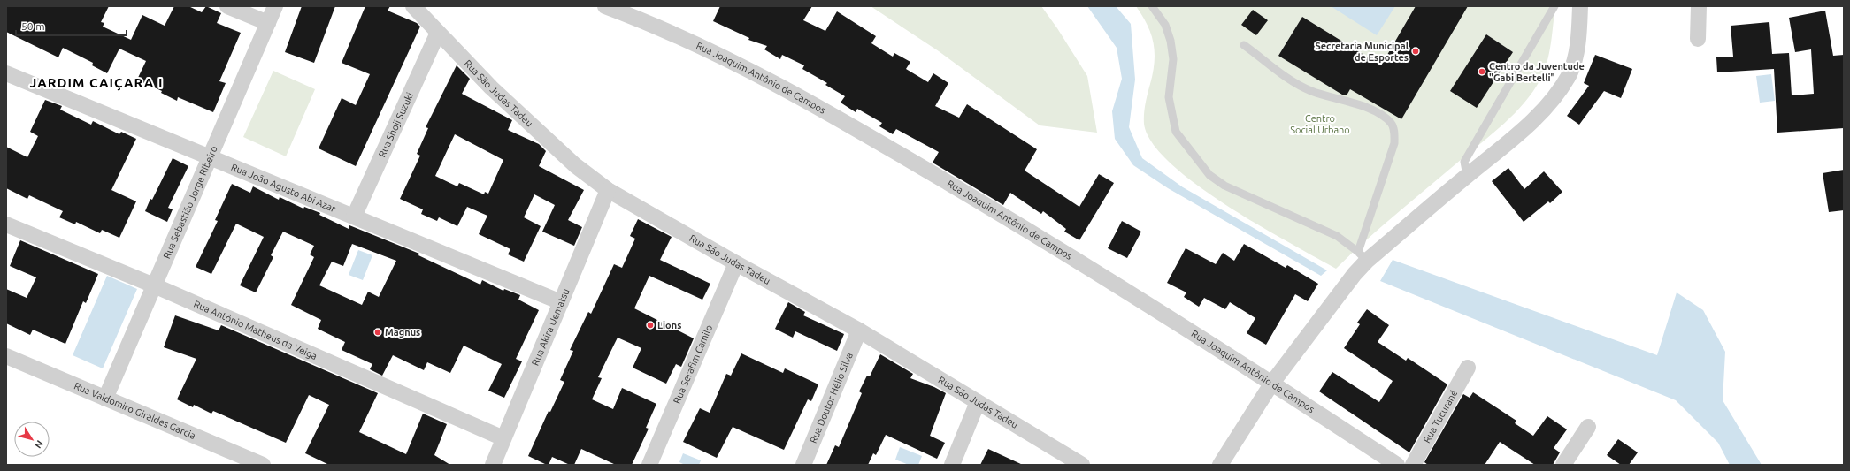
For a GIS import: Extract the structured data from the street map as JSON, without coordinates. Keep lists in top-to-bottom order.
{
  "streets": {
    "street": [
      "Rua Joaquim Antônio de Campos",
      "Rua São Judas Tadeu",
      "Rua Shoji Suzuki",
      "Rua João Agusto Abi Azar",
      "Rua Sebastião Jorge Ribeiro",
      "Rua Akira Uematsu",
      "Rua Antônio Matheus da Veiga",
      "Rua Serafim Camilo",
      "Rua Doutor Hélio Silva",
      "Rua Valdomiro Giraldes Garcia",
      "Rua Tucurané"
    ]
  },
  "crossings": [
    ["Rua São Judas Tadeu", "Rua Shoji Suzuki"],
    ["Rua São Judas Tadeu", "Rua Akira Uematsu"],
    ["Rua São Judas Tadeu", "Rua Serafim Camilo"],
    ["Rua São Judas Tadeu", "Rua Doutor Hélio Silva"],
    ["Rua Shoji Suzuki", "Rua João Agusto Abi Azar"],
    ["Rua João Agusto Abi Azar", "Rua Sebastião Jorge Ribeiro"],
    ["Rua João Agusto Abi Azar", "Rua Akira Uematsu"],
    ["Rua Sebastião Jorge Ribeiro", "Rua Antônio Matheus da Veiga"],
    ["Rua Sebastião Jorge Ribeiro", "Rua Valdomiro Giraldes Garcia"],
    ["Rua Akira Uematsu", "Rua Antônio Matheus da Veiga"]
  ],
  "districts": ["JARDIM CAIÇARA I"],
  "parks": ["Centro Social Urbano"],
  "places": [
    "Secretaria Municipal de Esportes",
    "Centro da Juventude \"Gabi Bertelli\"",
    "Lions",
    "Magnus"
  ],
  "scale_bar": "50 m",
  "north": "bottom right"
}
